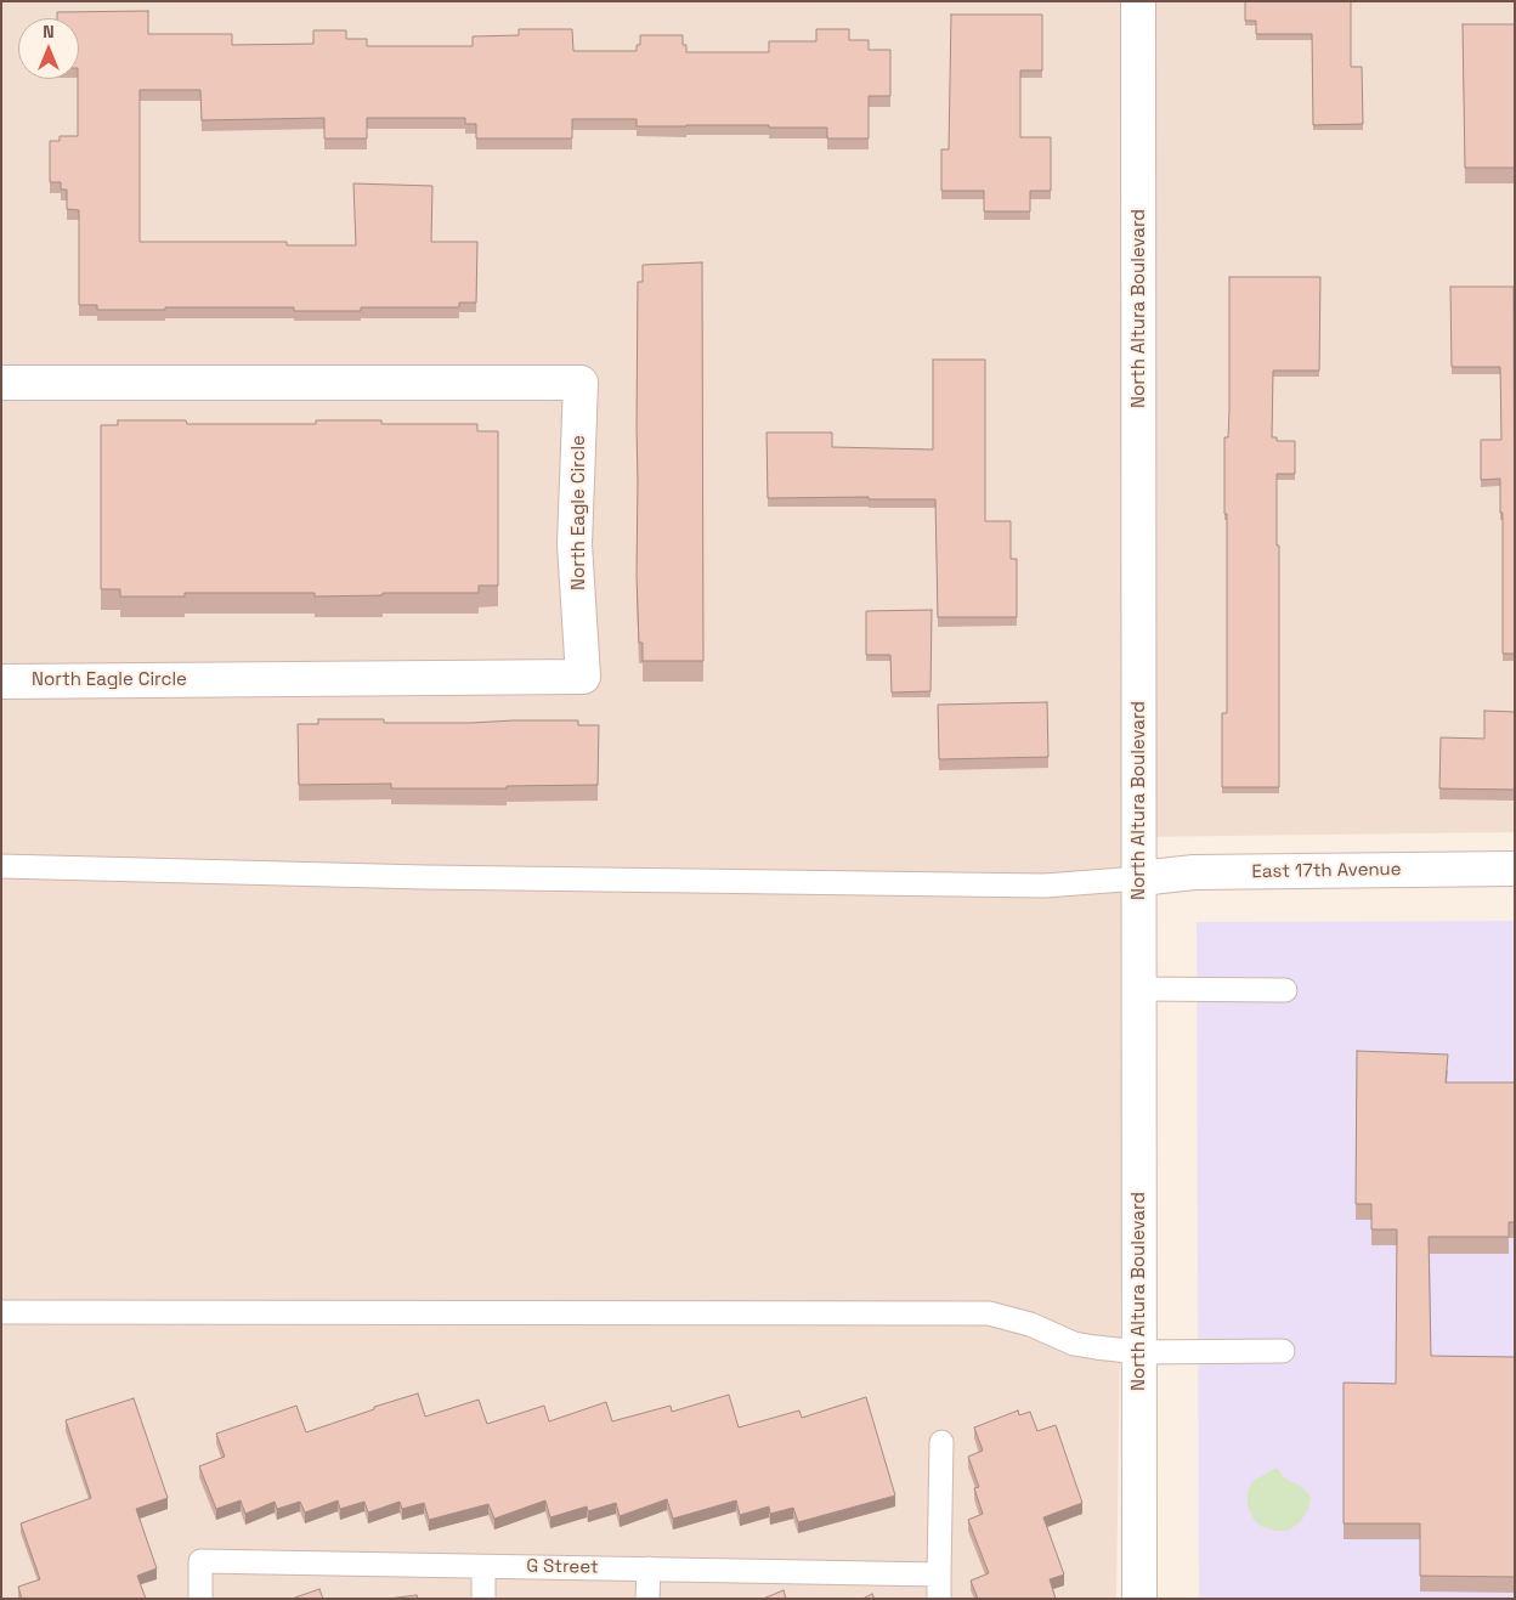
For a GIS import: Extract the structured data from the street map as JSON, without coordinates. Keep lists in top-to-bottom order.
{
  "streets": {
    "street": ["North Altura Boulevard", "North Eagle Circle", "East 17th Avenue"],
    "lane": ["G Street"]
  },
  "crossings": [
    ["North Altura Boulevard", "East 17th Avenue"]
  ],
  "north": "top"
}
